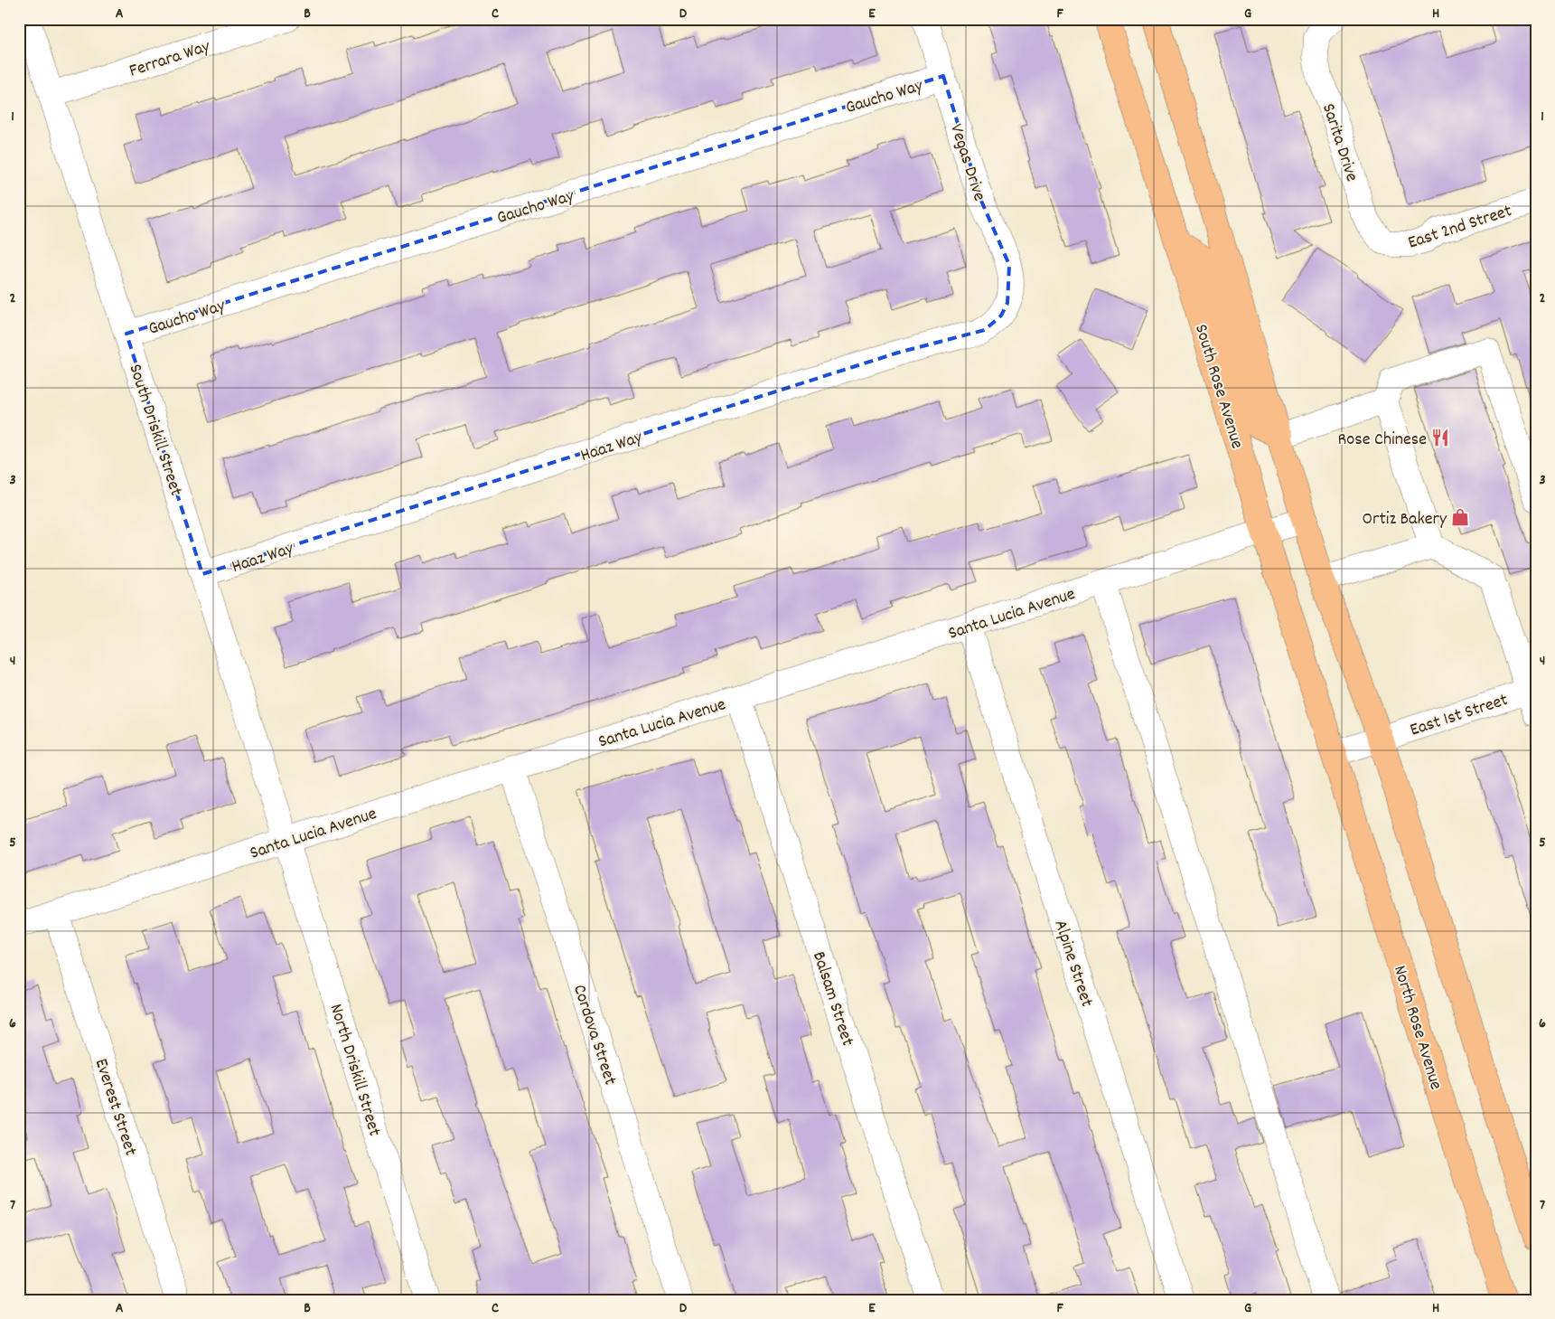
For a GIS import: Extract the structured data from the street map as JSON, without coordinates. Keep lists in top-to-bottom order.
{
  "streets": {
    "main road": ["South Rose Avenue", "North Rose Avenue"],
    "street": [
      "Ferrara Way",
      "Gaucho Way",
      "Sarita Drive",
      "Vegas Drive",
      "East 2nd Street",
      "South Driskill Street",
      "Haaz Way",
      "Santa Lucia Avenue",
      "East 1st Street",
      "Alpine Street",
      "Balsam Street",
      "Cordova Street",
      "North Driskill Street",
      "Everest Street"
    ]
  },
  "crossings": [
    ["Ferrara Way", "South Driskill Street"],
    ["Gaucho Way", "Vegas Drive"],
    ["Gaucho Way", "South Driskill Street"],
    ["Sarita Drive", "East 2nd Street"],
    ["Vegas Drive", "Haaz Way"],
    ["South Rose Avenue", "Santa Lucia Avenue"],
    ["South Rose Avenue", "East 1st Street"],
    ["South Rose Avenue", "North Rose Avenue"],
    ["South Driskill Street", "Haaz Way"],
    ["South Driskill Street", "Santa Lucia Avenue"],
    ["South Driskill Street", "North Driskill Street"],
    ["Santa Lucia Avenue", "Alpine Street"],
    ["Santa Lucia Avenue", "Balsam Street"],
    ["Santa Lucia Avenue", "Cordova Street"],
    ["Santa Lucia Avenue", "North Driskill Street"],
    ["Santa Lucia Avenue", "Everest Street"],
    ["East 1st Street", "North Rose Avenue"]
  ],
  "places": {
    "restaurant": ["Rose Chinese"],
    "shop": ["Ortiz Bakery"]
  },
  "grid": {
    "columns": [
      "A",
      "B",
      "C",
      "D",
      "E",
      "F",
      "G",
      "H"
    ],
    "rows": [
      "1",
      "2",
      "3",
      "4",
      "5",
      "6",
      "7"
    ]
  }
}
